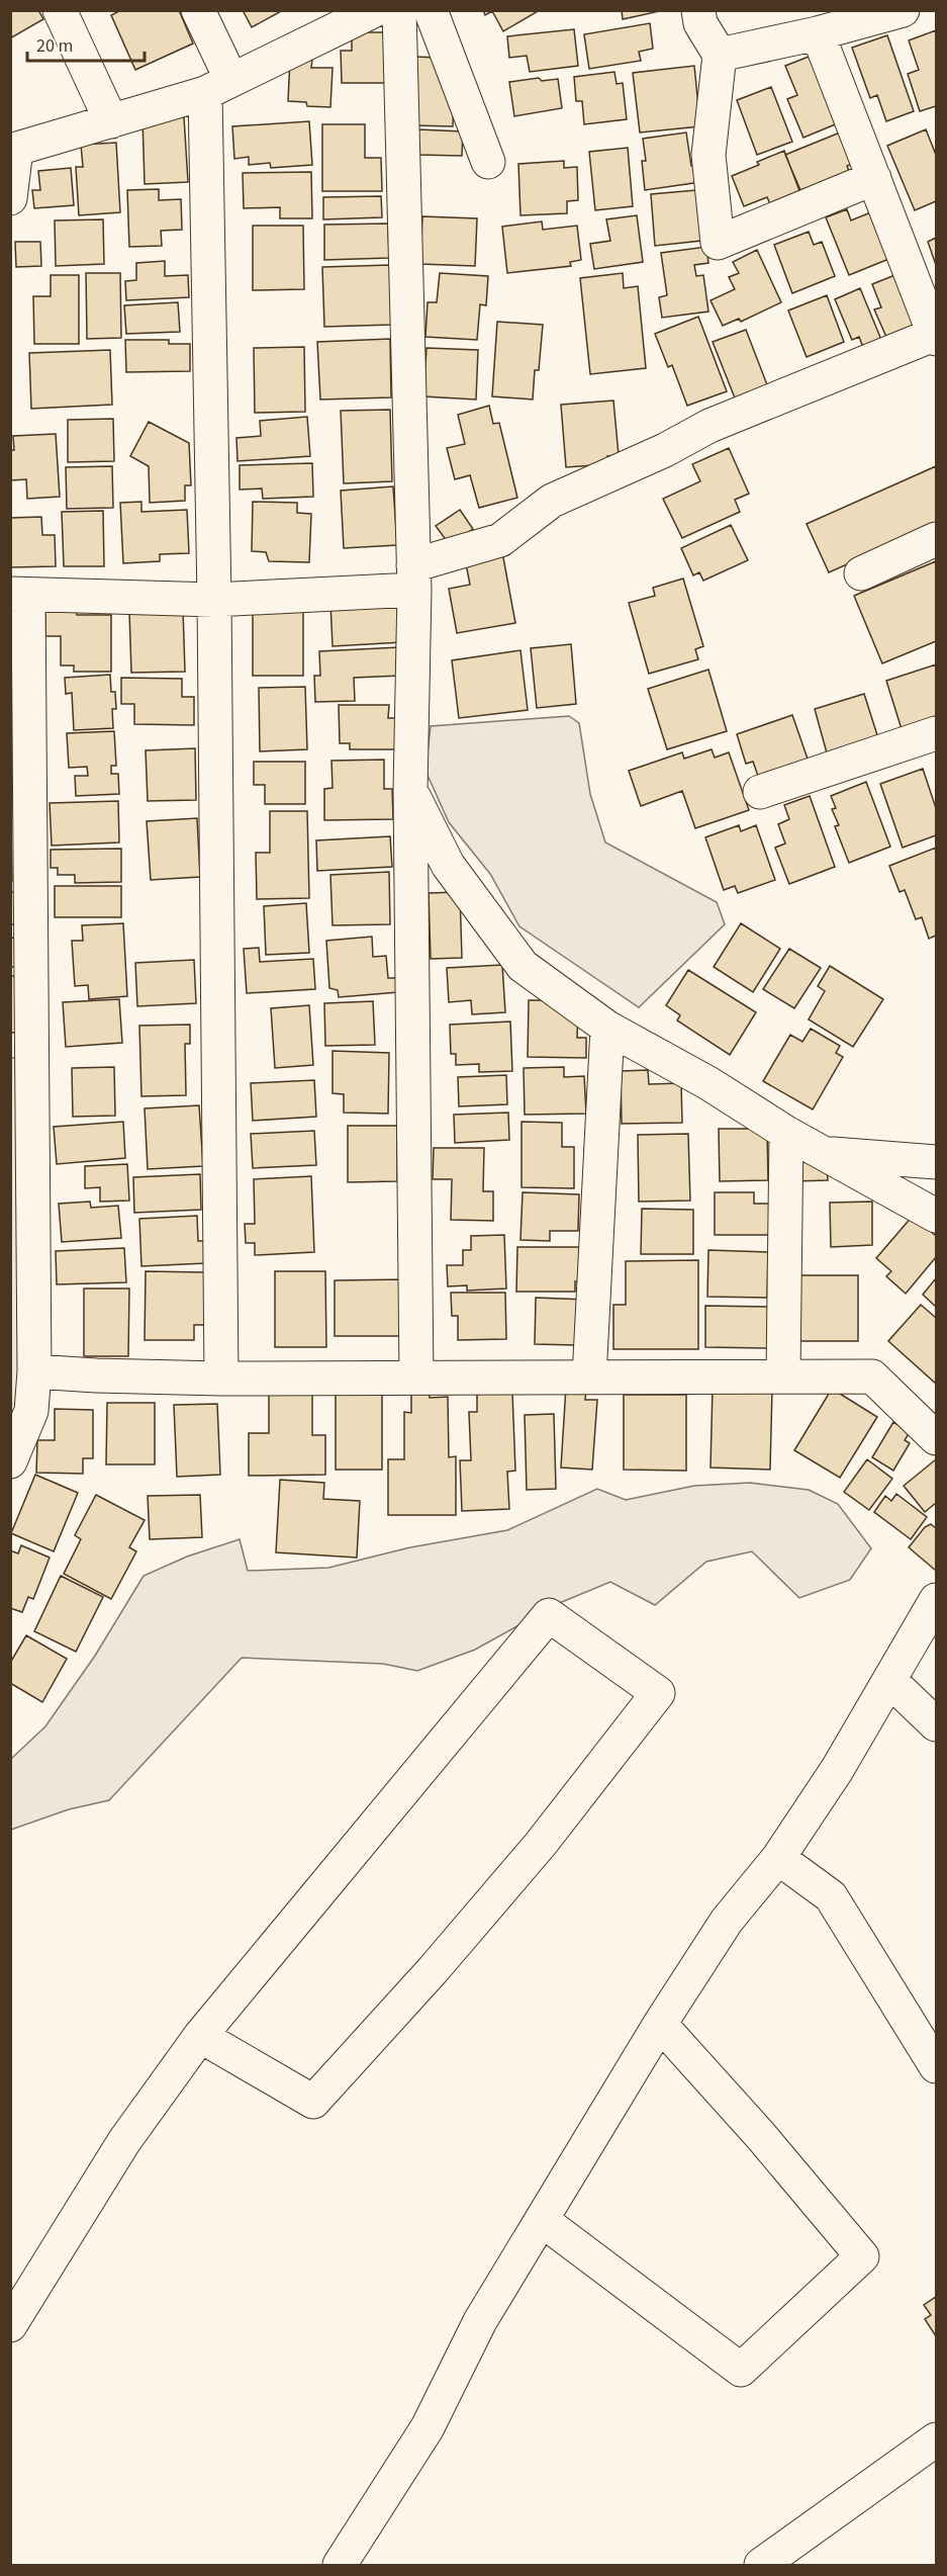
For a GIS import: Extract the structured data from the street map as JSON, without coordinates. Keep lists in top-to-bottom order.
{
  "scale_bar": "20 m"
}
